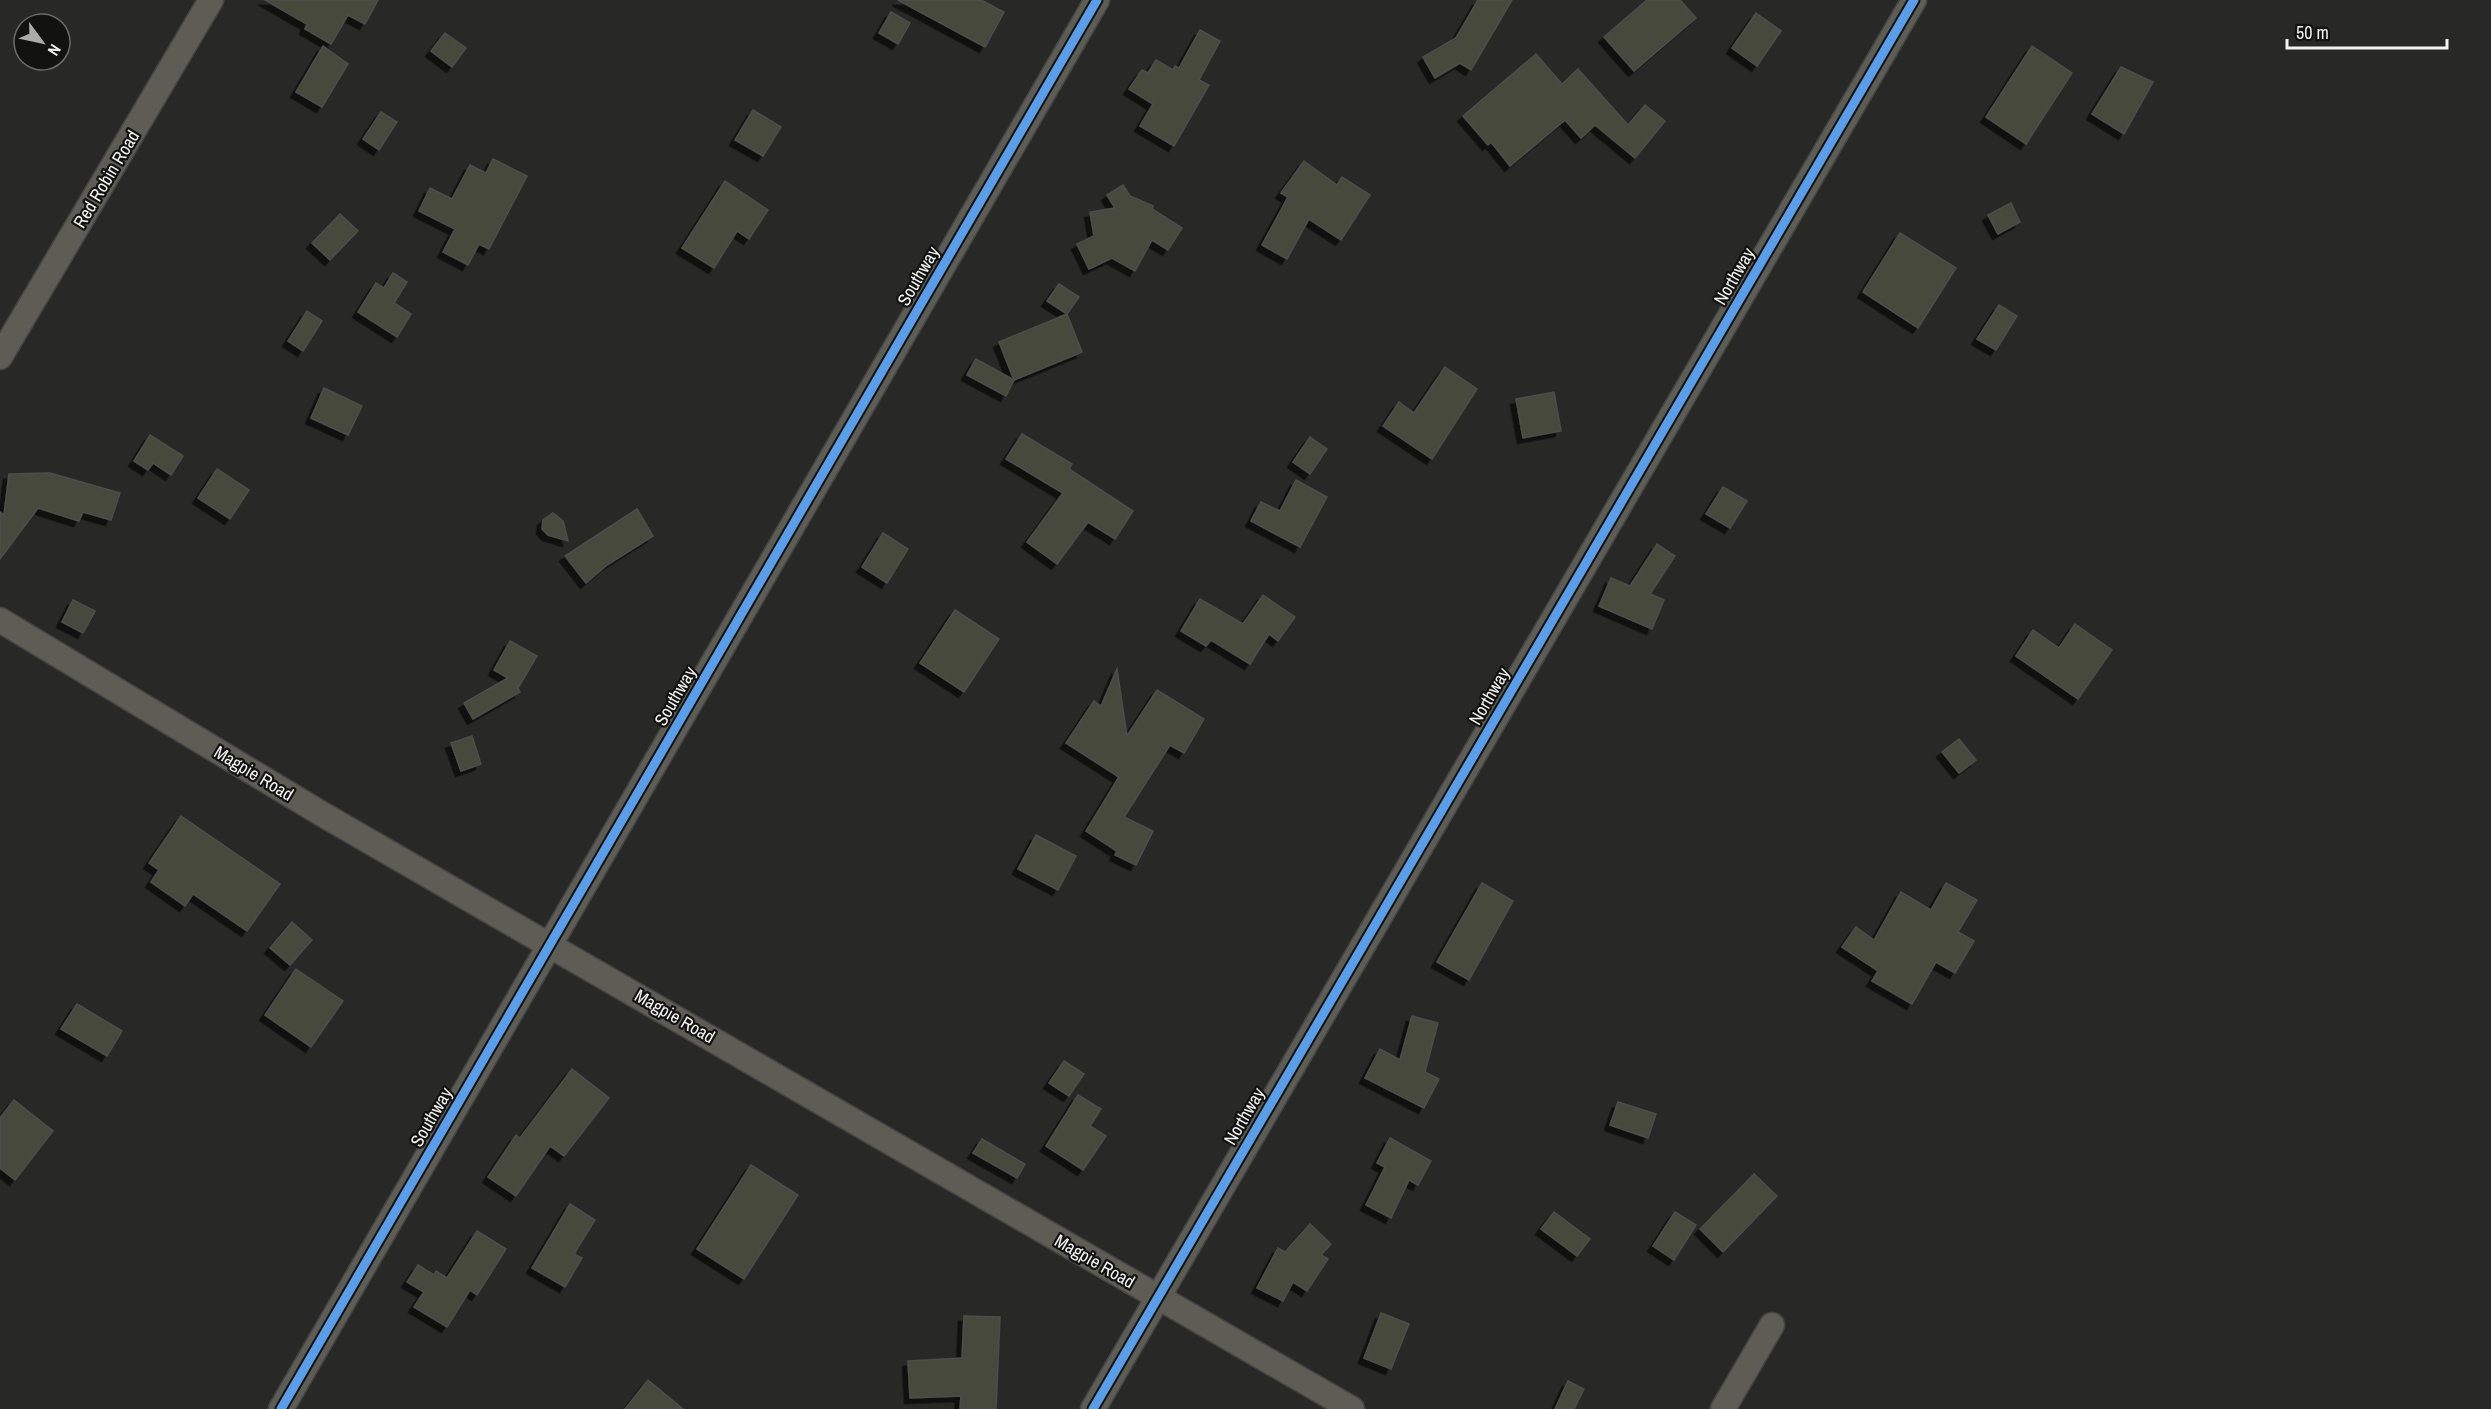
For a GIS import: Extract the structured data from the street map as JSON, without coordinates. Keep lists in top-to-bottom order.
{
  "streets": {
    "street": [
      "Red Robin Road",
      "Southway",
      "Northway",
      "Magpie Road"
    ]
  },
  "crossings": [
    ["Southway", "Magpie Road"],
    ["Northway", "Magpie Road"]
  ],
  "scale_bar": "50 m",
  "north": "bottom right"
}
